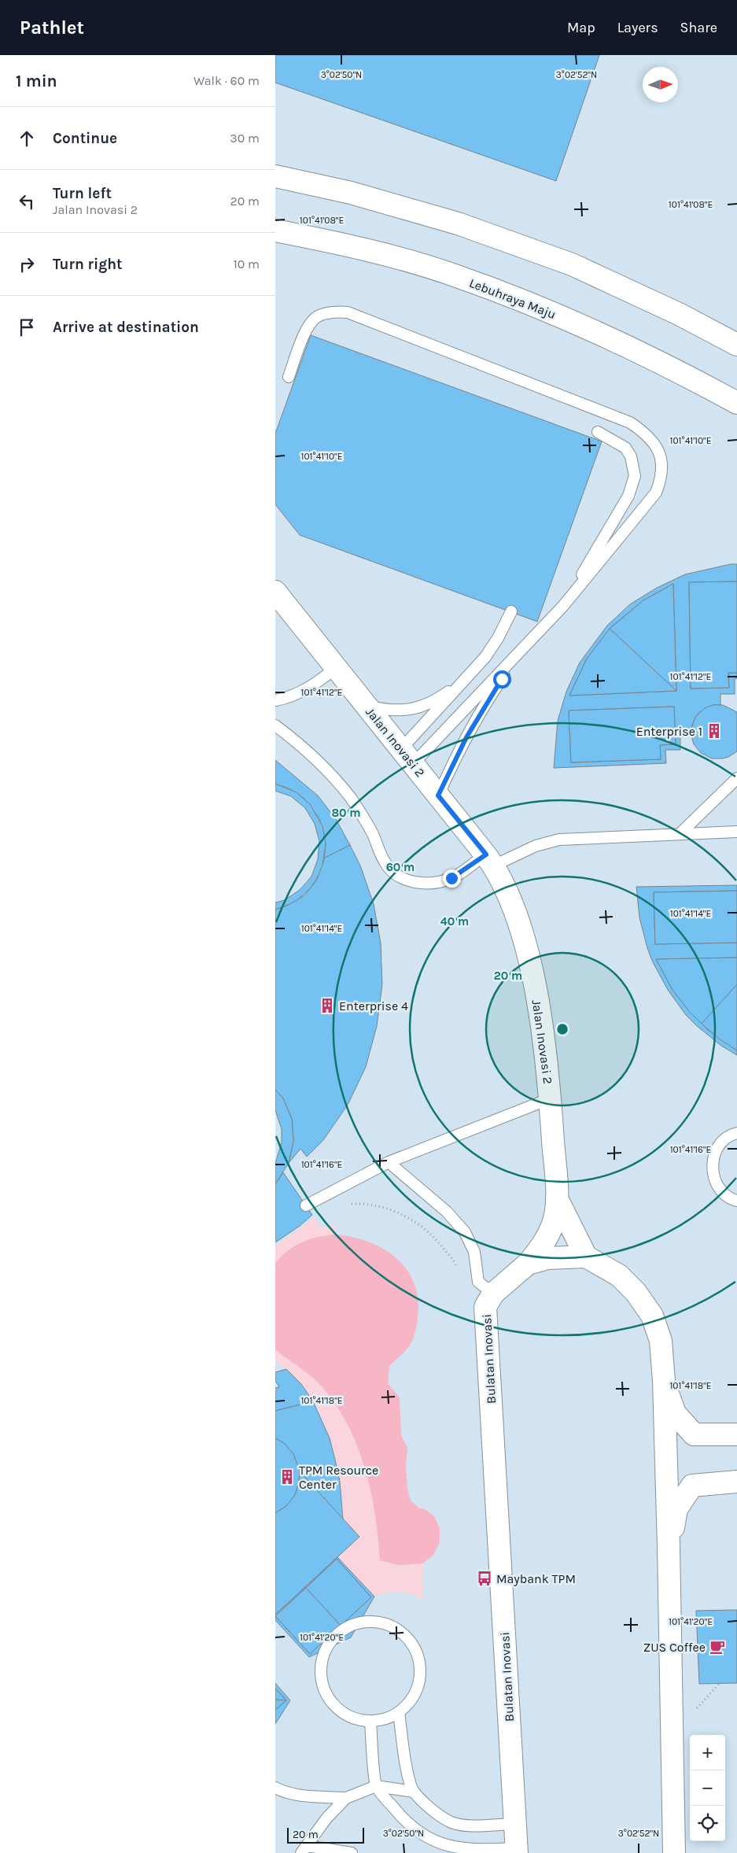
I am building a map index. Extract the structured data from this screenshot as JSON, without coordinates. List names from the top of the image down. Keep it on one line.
{"streets":{"main road":["Lebuhraya Maju","Jalan Inovasi 2","Bulatan Inovasi"]},"places":{"building":["Enterprise 1","Enterprise 4","TPM Resource Center"],"bus stop":["Maybank TPM"],"cafe":["ZUS Coffee"]},"scale_bar":"20 m","north":"right","page":{"header":"Pathlet","nav":["Map","Layers","Share"],"heading":["1 min","Walk · 60 m"],"list":[["Continue","30 m"],["Turn left","Jalan Inovasi 2","20 m"],["Turn right","10 m"],"Arrive at destination"],"map_buttons":["+","−"],"scale":"20 m"},"coordinates":["3°02'50\"N","3°02'52\"N","101°41'08\"E","101°41'10\"E","101°41'12\"E","101°41'14\"E","101°41'16\"E","101°41'18\"E","101°41'20\"E"],"rings":["80 m","60 m","40 m","20 m"]}
